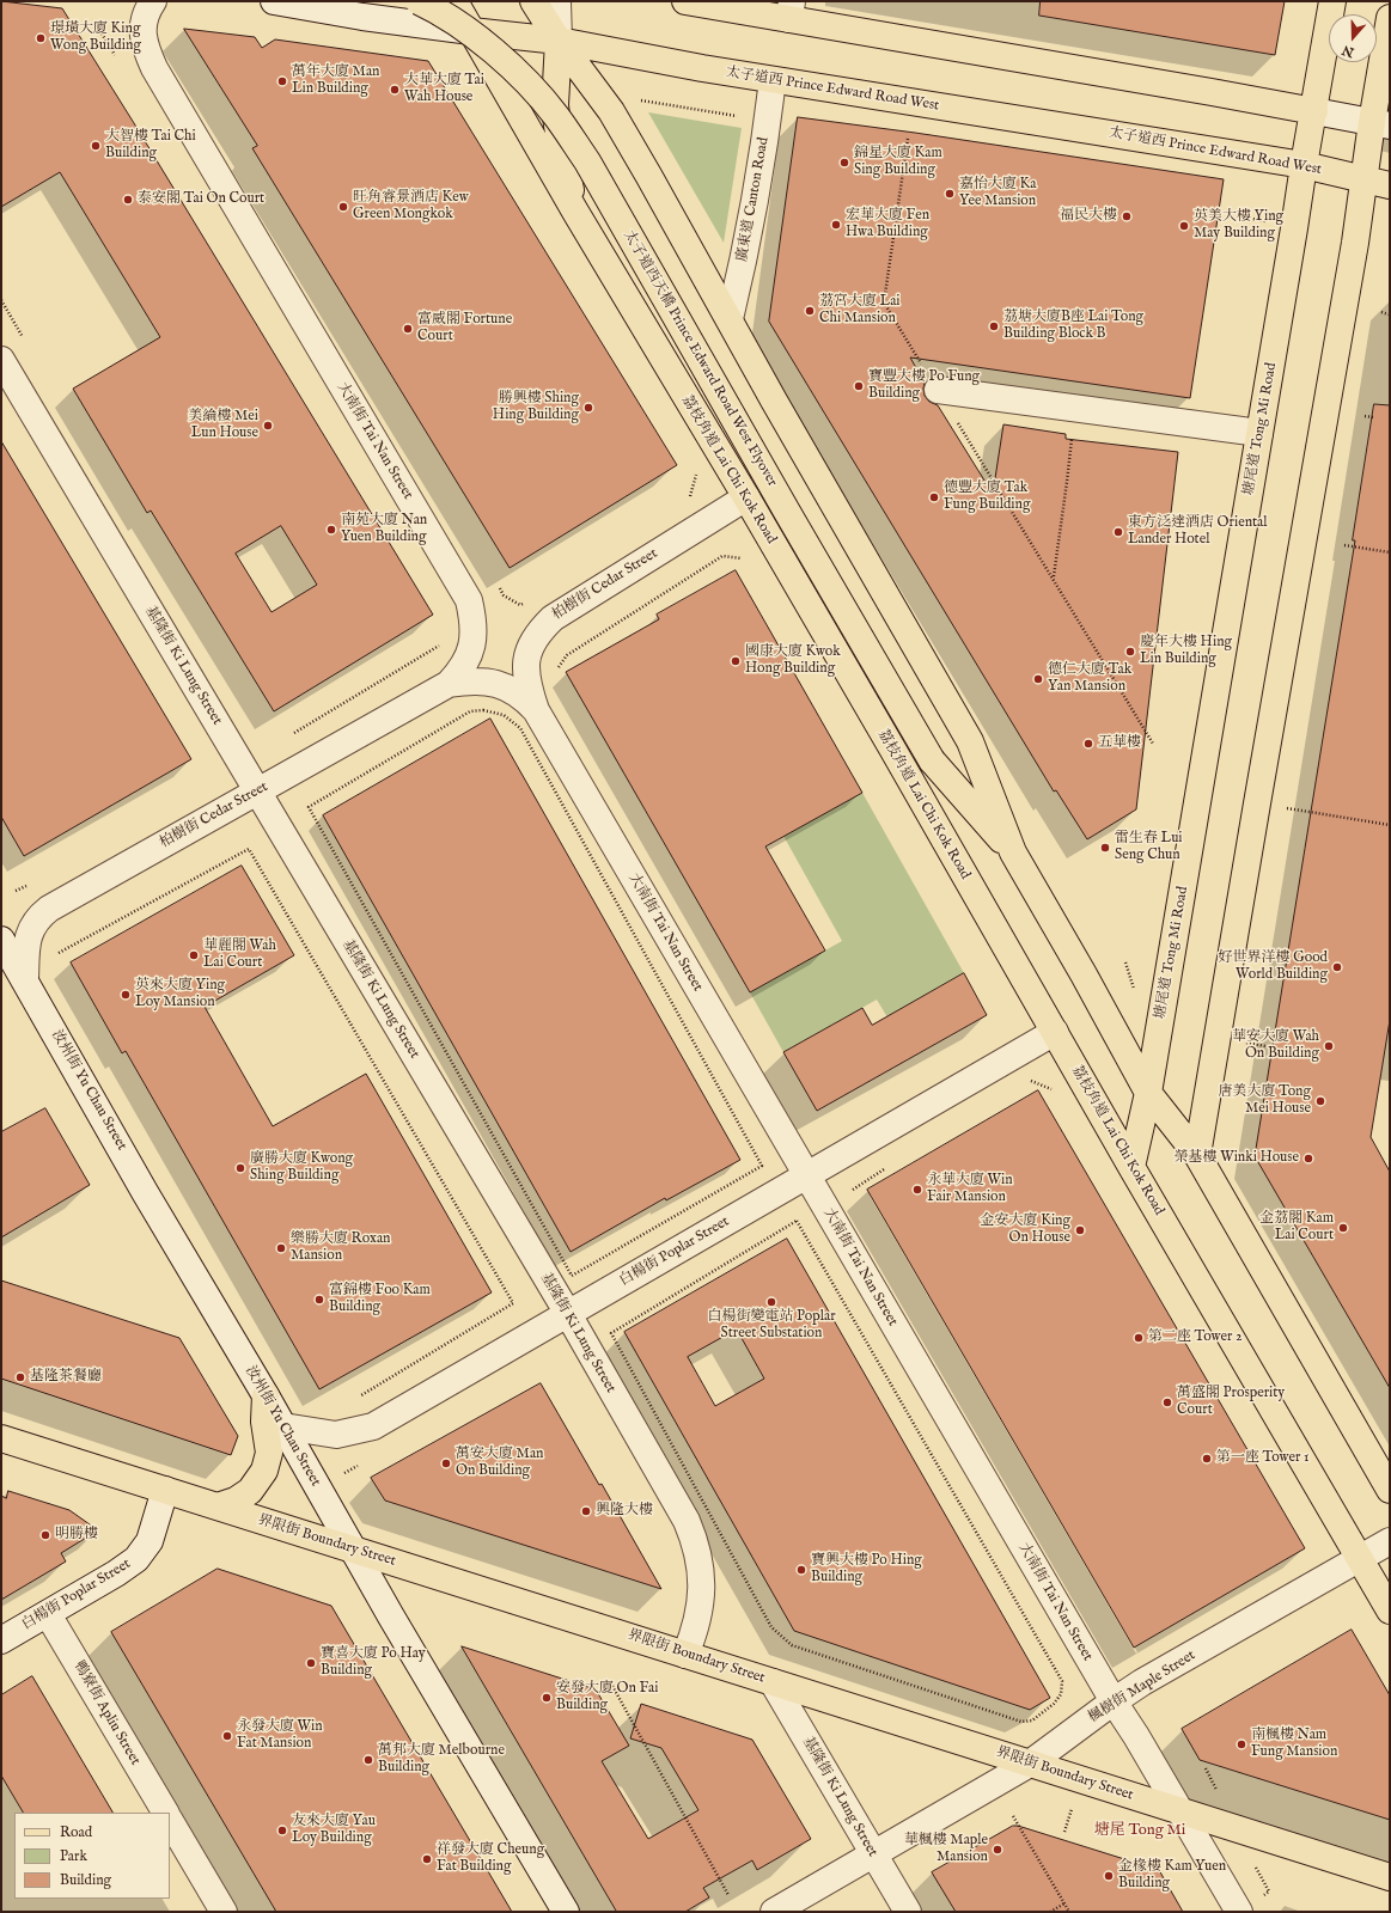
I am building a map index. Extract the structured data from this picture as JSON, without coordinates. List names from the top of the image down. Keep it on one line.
{"streets":{"main road":["太子道西 Prince Edward Road West","太子道西天橋 Prince Edward Road West Flyover","塘尾道 Tong Mi Road","荔枝角道 Lai Chi Kok Road","界限街 Boundary Street"],"street":["廣東道 Canton Road","大南街 Tai Nan Street","柏樹街 Cedar Street","基隆街 Ki Lung Street","汝州街 Yu Chau Street","白楊街 Poplar Street","楓樹街 Maple Street","鴨寮街 Apliu Street"]},"crossings":[["太子道西 Prince Edward Road West","廣東道 Canton Road"],["太子道西 Prince Edward Road West","塘尾道 Tong Mi Road"],["太子道西 Prince Edward Road West","荔枝角道 Lai Chi Kok Road"],["廣東道 Canton Road","荔枝角道 Lai Chi Kok Road"],["太子道西天橋 Prince Edward Road West Flyover","荔枝角道 Lai Chi Kok Road"],["塘尾道 Tong Mi Road","荔枝角道 Lai Chi Kok Road"],["大南街 Tai Nan Street","柏樹街 Cedar Street"],["大南街 Tai Nan Street","白楊街 Poplar Street"],["大南街 Tai Nan Street","界限街 Boundary Street"],["大南街 Tai Nan Street","楓樹街 Maple Street"],["荔枝角道 Lai Chi Kok Road","柏樹街 Cedar Street"],["荔枝角道 Lai Chi Kok Road","白楊街 Poplar Street"],["荔枝角道 Lai Chi Kok Road","楓樹街 Maple Street"],["柏樹街 Cedar Street","基隆街 Ki Lung Street"],["柏樹街 Cedar Street","汝州街 Yu Chau Street"],["基隆街 Ki Lung Street","白楊街 Poplar Street"],["基隆街 Ki Lung Street","界限街 Boundary Street"],["基隆街 Ki Lung Street","楓樹街 Maple Street"],["汝州街 Yu Chau Street","白楊街 Poplar Street"],["汝州街 Yu Chau Street","界限街 Boundary Street"],["白楊街 Poplar Street","界限街 Boundary Street"],["白楊街 Poplar Street","鴨寮街 Apliu Street"],["界限街 Boundary Street","楓樹街 Maple Street"]],"districts":["塘尾 Tong Mi"],"places":["璟璜大廈 King Wong Building","萬年大廈 Man Lin Building","大華大廈 Tai Wah House","大智樓 Tai Chi Building","錦星大廈 Kam Sing Building","嘉怡大廈 Ka Yee Mansion","泰安閣 Tai On Court","旺角睿景酒店 Kew Green Mongkok","福民大樓","宏華大廈 Fen Hwa Building","英美大樓 Ying May Building","荔宮大廈 Lai Chi Mansion","荔塘大廈B座 Lai Tong Building Block B","富威閣 Fortune Court","寶豐大樓 Po Fung Building","勝興樓 Shing Hing Building","美綸樓 Mei Lun House","德豐大廈 Tak Fung Building","南苑大廈 Nan Yuen Building","東方泛達酒店 Oriental Lander Hotel","慶年大樓 Hing Lin Building","國康大廈 Kwok Hong Building","德仁大廈 Tak Yan Mansion","五華樓","雷生春 Lui Seng Chun","華麗閣 Wah Lai Court","好世界洋樓 Good World Building","英來大廈 Ying Loy Mansion","華安大廈 Wah On Building","唐美大廈 Tong Mei House","榮基樓 Winki House","廣勝大廈 Kwong Shing Building","永華大廈 Win Fair Mansion","金荔閣 Kam Lai Court","金安大廈 King On House","樂勝大廈 Roxan Mansion","富錦樓 Foo Kam Building","白楊街變電站 Poplar Street Substation","第二座 Tower 2","基隆茶餐廳","萬盛閣 Prosperity Court","第一座 Tower 1","萬安大廈 Man On Building","興隆大樓","明勝樓","寶興大樓 Po Hing Building","寶喜大廈 Po Hay Building","安發大廈 On Fai Building","永發大廈 Win Fat Mansion","南楓樓 Nam Fung Mansion","萬邦大廈 Melbourne Building","友來大廈 Yau Loy Building","華楓樓 Maple Mansion","祥發大廈 Cheung Fat Building","金椽樓 Kam Yuen Building"],"legend":["Road","Park","Building"],"north":"bottom"}
